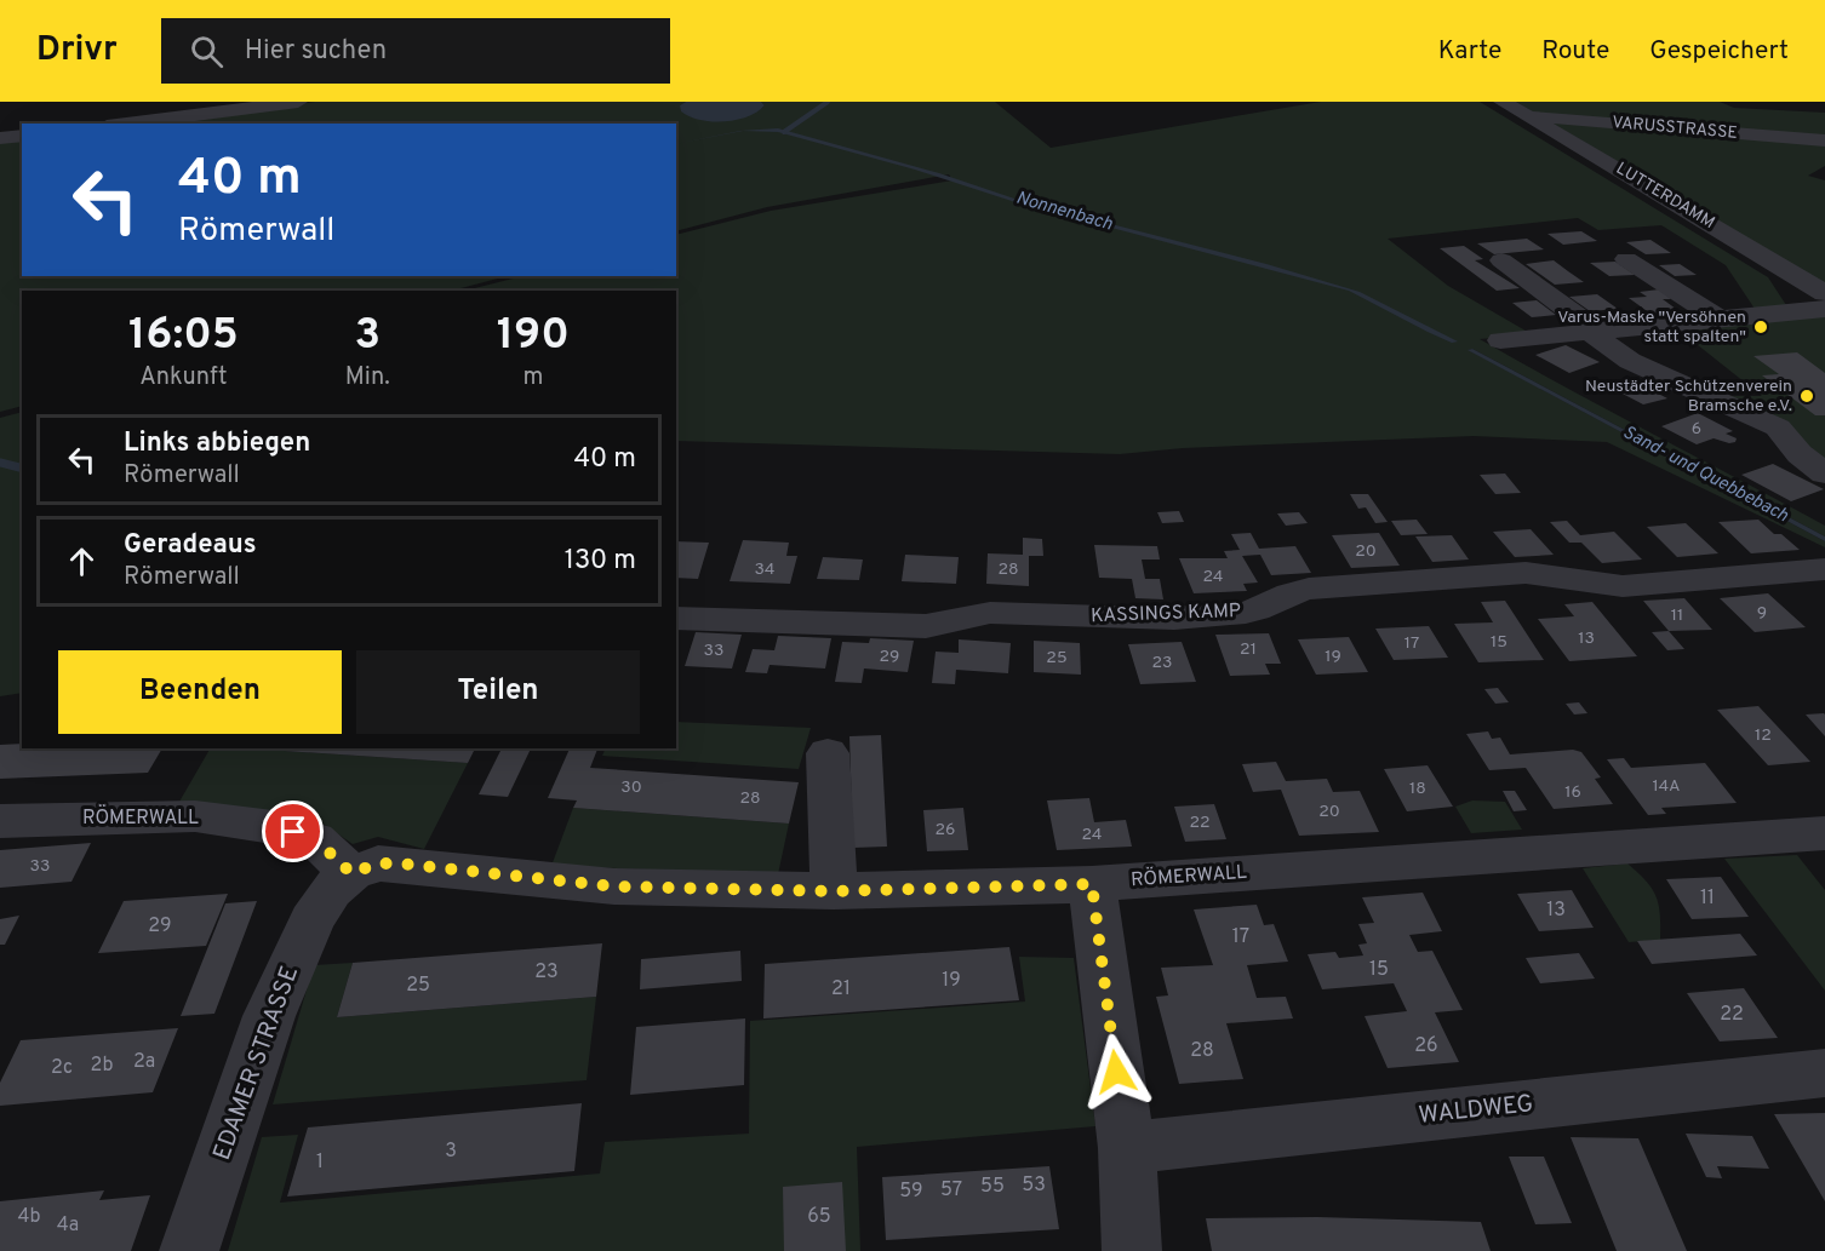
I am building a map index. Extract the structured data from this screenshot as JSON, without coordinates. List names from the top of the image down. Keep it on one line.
{"streets":{"street":["VARUSSTRASSE","LUTTERDAMM","KASSINGS KAMP","RÖMERWALL","EDAMER STRASSE","WALDWEG"]},"crossings":[["VARUSSTRASSE","LUTTERDAMM"],["RÖMERWALL","EDAMER STRASSE"]],"water":["Nonnenbach","Sand- und Quebbebach"],"places":["Varus-Maske \"Versöhnen statt spalten\"","Neustädter Schützenverein Bramsche e.V."],"house_numbers":["6","20","34","28","24","9","11","13","15","17","21","33","29","19","25","23","12","14A","30","18","16","28","20","22","26","24","33","11","13","29","17","15","23","19","25","21","22","26","28","2a","2b","2c","3","1","53","55","57","59","4b","65","4a"],"page":{"header":"Drivr","search":"Hier suchen","nav":["Karte","Route","Gespeichert"],"turn":["40 m","Römerwall"],"eta":["16:05","Ankunft","3","Min.","190","m"],"list":[{"name":"Links abbiegen","note":"Römerwall","value":"40 m"},{"name":"Geradeaus","note":"Römerwall","value":"130 m"}],"buttons":["Beenden","Teilen"]}}
